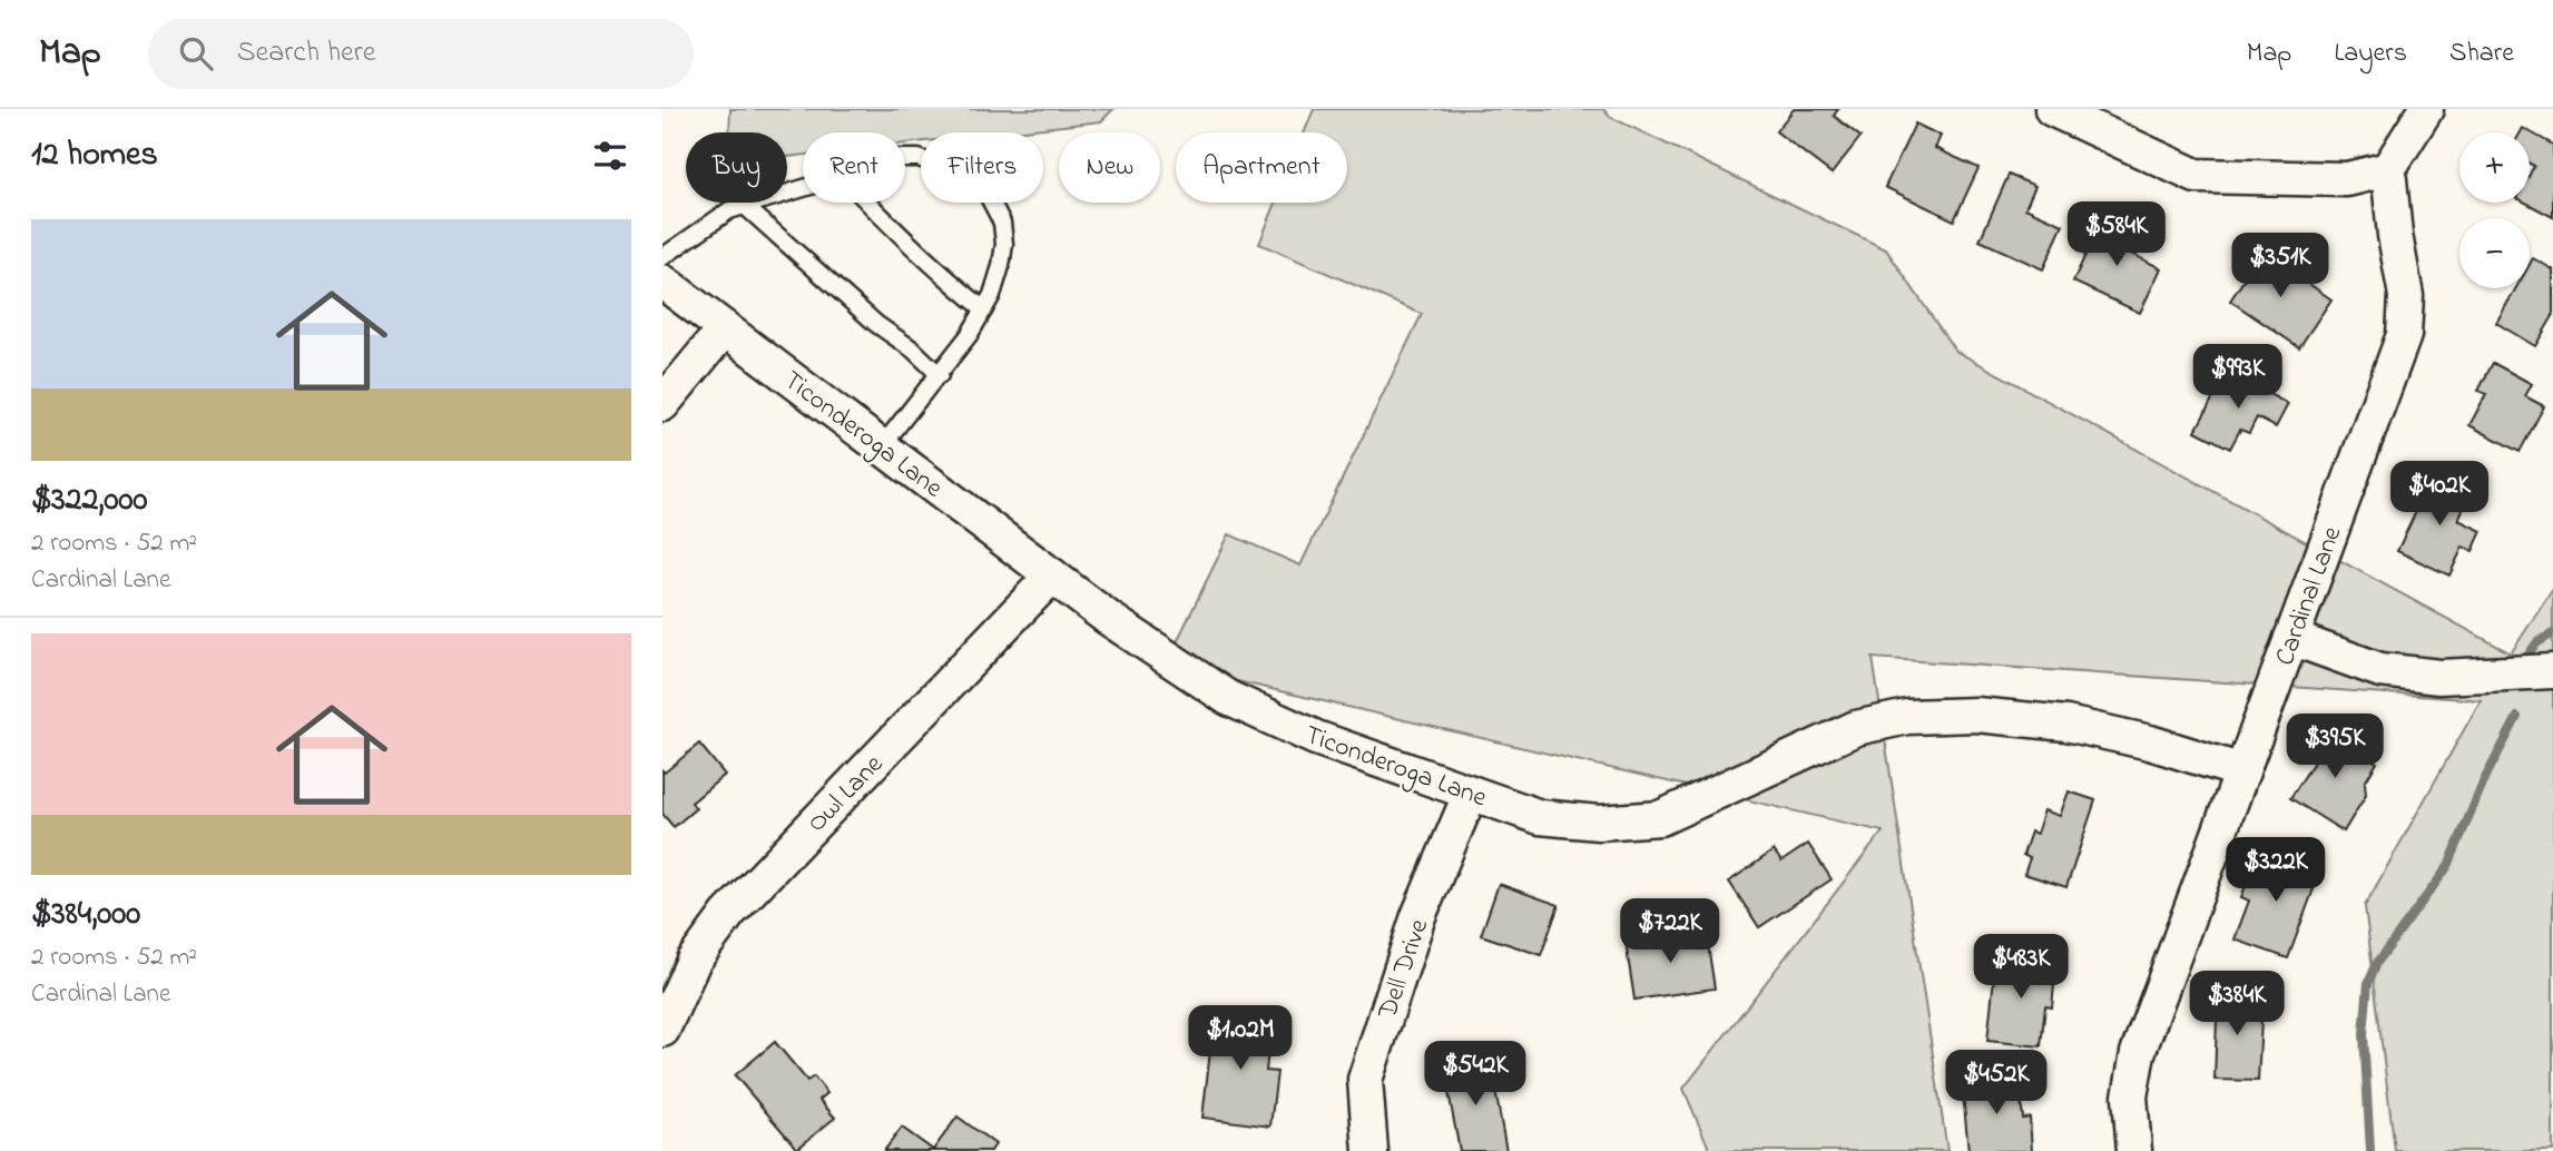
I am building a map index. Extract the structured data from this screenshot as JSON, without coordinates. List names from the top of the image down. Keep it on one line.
{"streets":{"street":["Ticonderoga Lane","Cardinal Lane","Owl Lane","Dell Drive"]},"crossings":[["Ticonderoga Lane","Cardinal Lane"],["Ticonderoga Lane","Owl Lane"],["Ticonderoga Lane","Dell Drive"]],"page":{"header":"Map","search":"Search here","nav":["Map","Layers","Share"],"heading":"12 homes","map_buttons":["+","−"],"chip":["Buy","Rent","Filters","New","Apartment"],"price":["$584K","$351K","$993K","$402K","$395K","$322K","$722K","$483K","$384K","$1.02M","$542K","$452K"],"list":[{"name":"$322,000","note":"2 rooms · 52 m² · Cardinal Lane"},{"name":"$384,000","note":"2 rooms · 52 m² · Cardinal Lane"}]}}
